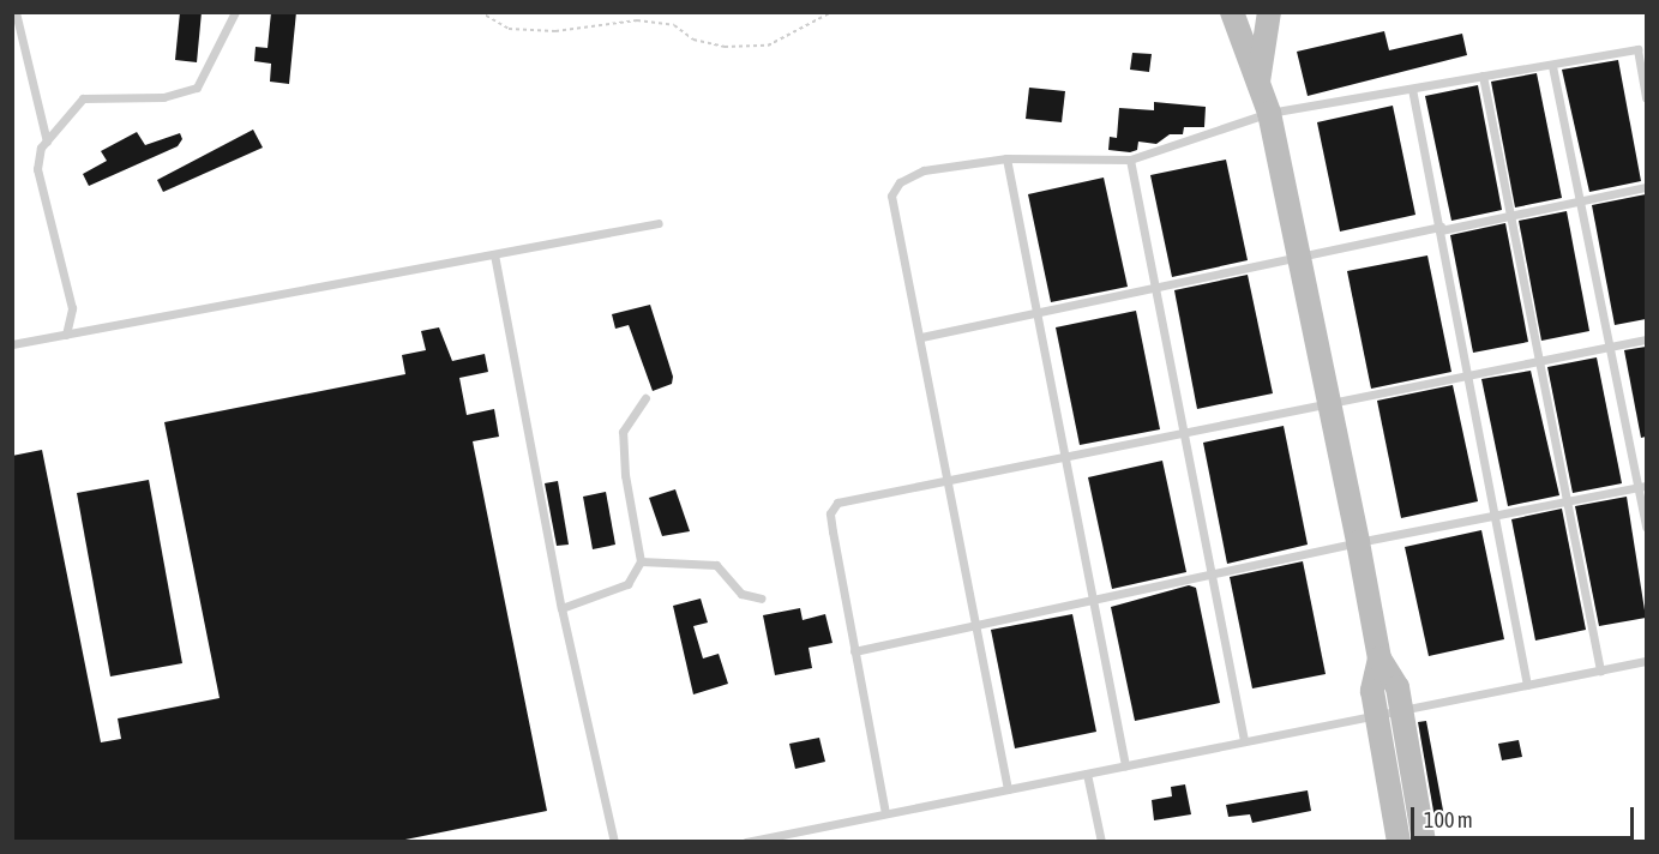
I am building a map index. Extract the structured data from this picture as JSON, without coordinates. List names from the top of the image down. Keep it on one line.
{"scale_bar":"100 m"}
